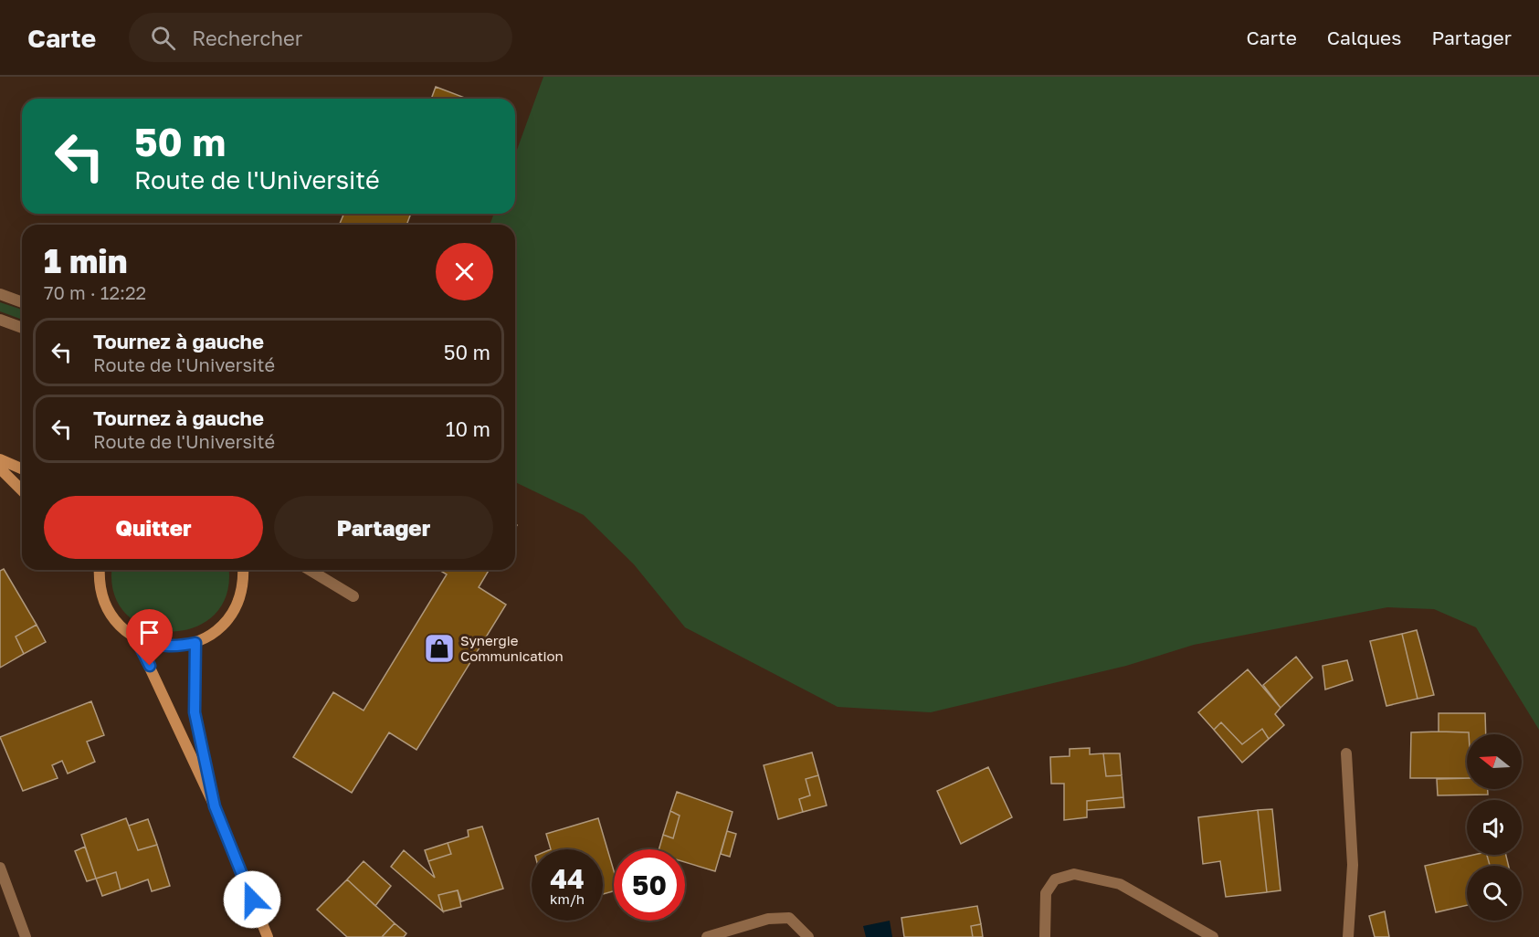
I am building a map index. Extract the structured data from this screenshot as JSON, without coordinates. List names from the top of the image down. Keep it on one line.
{"places":{"shop":["Synergie Communication"]},"north":"left","page":{"header":"Carte","search":"Rechercher","nav":["Carte","Calques","Partager"],"turn":["50 m","Route de l'Université"],"heading":["1 min","70 m · 12:22"],"list":[{"name":"Tournez à gauche","note":"Route de l'Université","value":"50 m"},{"name":"Tournez à gauche","note":"Route de l'Université","value":"10 m"}],"buttons":["Quitter","Partager"],"speed":"44 km/h","limit":"50"}}
